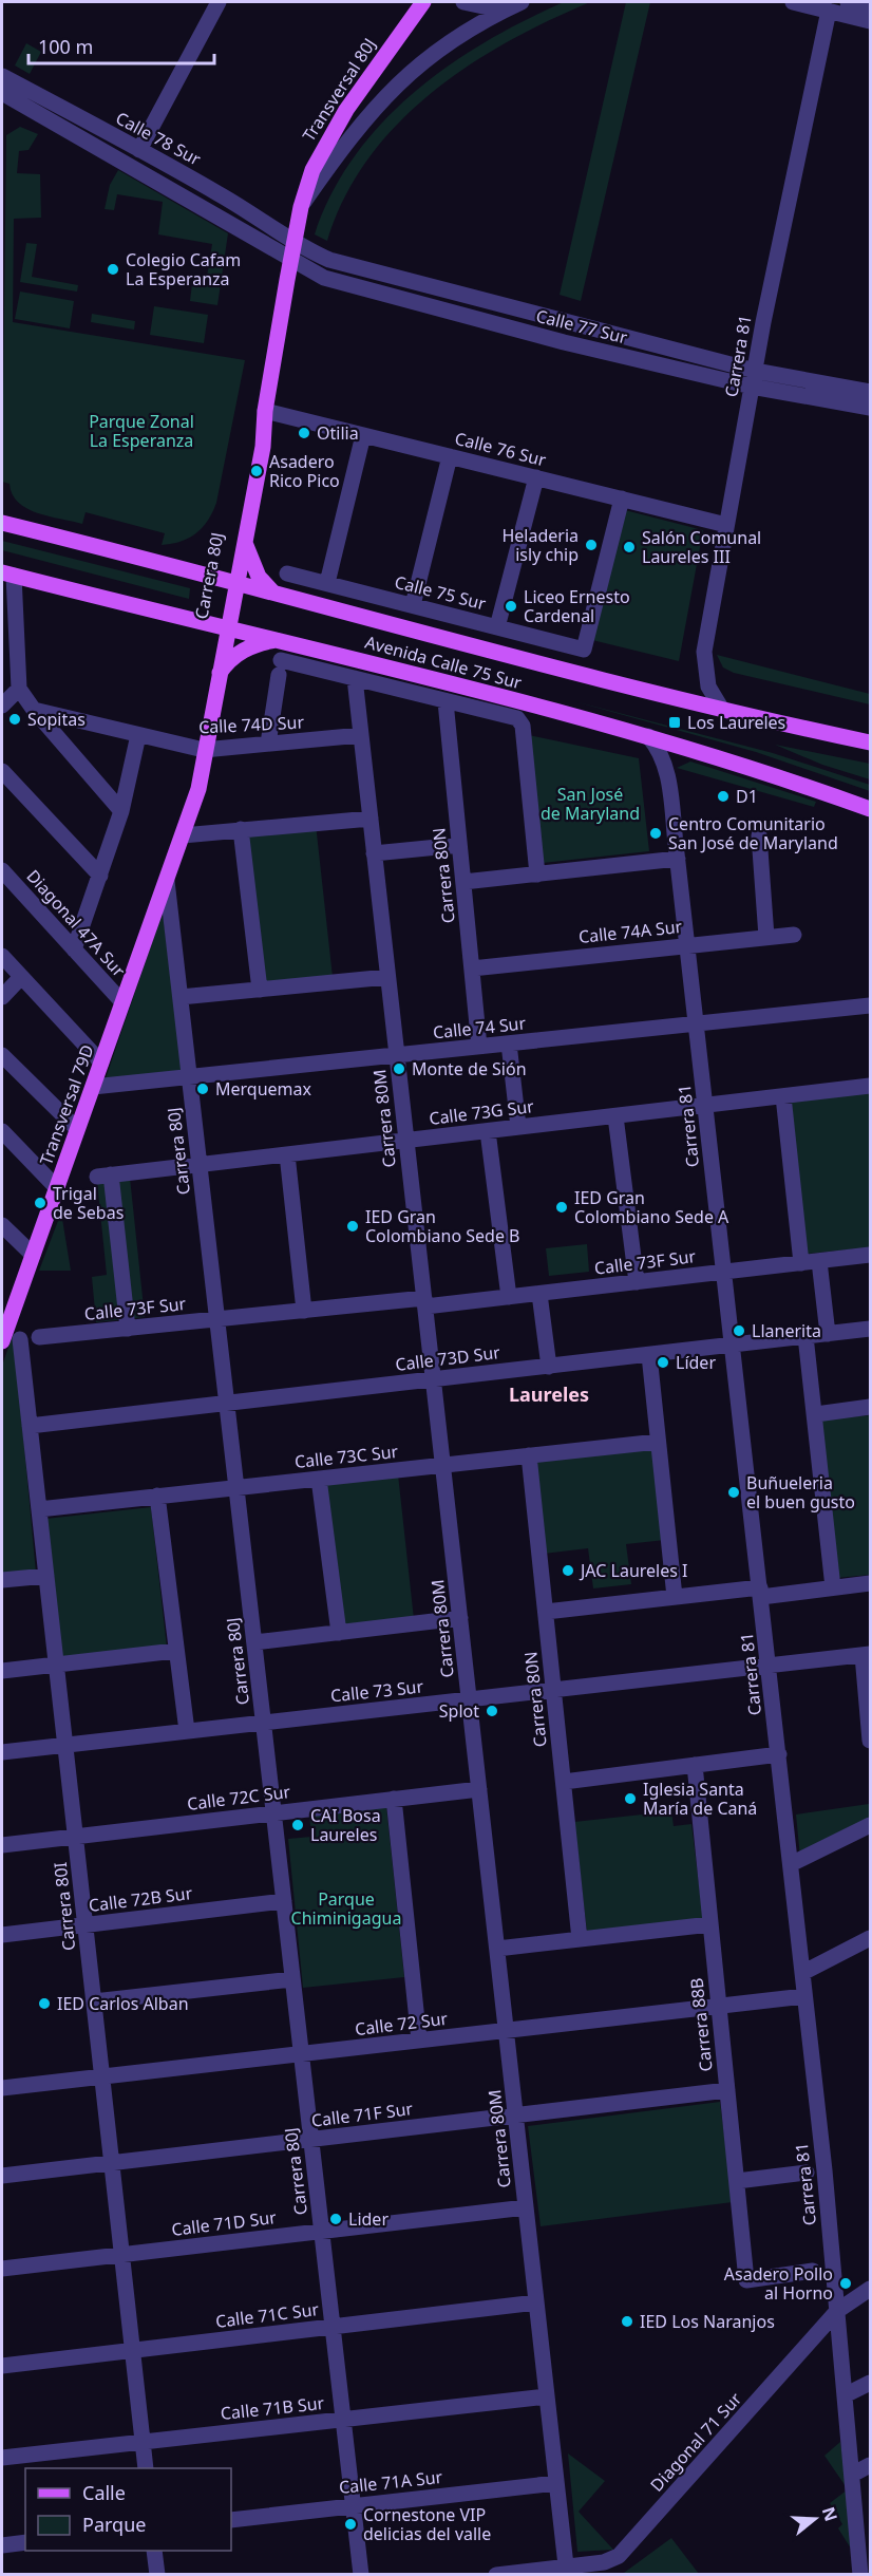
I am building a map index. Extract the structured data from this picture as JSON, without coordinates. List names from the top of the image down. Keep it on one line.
{"streets":{"main road":["Transversal 80J","Carrera 80J","Avenida Calle 75 Sur","Transversal 79D"],"street":["Calle 78 Sur","Calle 77 Sur","Carrera 81","Calle 76 Sur","Calle 75 Sur","Calle 74D Sur","Carrera 80N","Diagonal 47A Sur","Calle 74A Sur","Calle 74 Sur","Calle 73G Sur","Carrera 80M","Calle 73F Sur","Calle 73D Sur","Calle 73C Sur","Calle 73 Sur","Calle 72C Sur","Calle 72B Sur","Carrera 80I","Calle 72 Sur","Carrera 88B","Calle 71F Sur","Calle 71D Sur","Calle 71C Sur","Calle 71B Sur","Diagonal 71 Sur","Calle 71A Sur"]},"crossings":[["Transversal 80J","Carrera 80J"],["Calle 78 Sur","Calle 77 Sur"],["Calle 78 Sur","Carrera 80J"],["Calle 77 Sur","Carrera 81"],["Calle 77 Sur","Carrera 80J"],["Carrera 81","Calle 76 Sur"],["Carrera 81","Avenida Calle 75 Sur"],["Carrera 81","Calle 74A Sur"],["Carrera 81","Calle 74 Sur"],["Carrera 81","Calle 73G Sur"],["Carrera 81","Calle 73F Sur"],["Carrera 81","Calle 73D Sur"],["Carrera 81","Calle 73 Sur"],["Carrera 81","Calle 72 Sur"],["Carrera 81","Diagonal 71 Sur"],["Calle 76 Sur","Carrera 80J"],["Calle 76 Sur","Calle 75 Sur"],["Carrera 80J","Avenida Calle 75 Sur"],["Carrera 80J","Calle 74D Sur"],["Carrera 80J","Calle 74 Sur"],["Carrera 80J","Transversal 79D"],["Carrera 80J","Calle 73G Sur"],["Carrera 80J","Calle 73F Sur"],["Carrera 80J","Calle 73D Sur"],["Carrera 80J","Calle 73C Sur"],["Carrera 80J","Calle 73 Sur"],["Carrera 80J","Calle 72C Sur"],["Carrera 80J","Calle 72B Sur"],["Carrera 80J","Calle 72 Sur"],["Carrera 80J","Calle 71F Sur"],["Carrera 80J","Calle 71D Sur"],["Carrera 80J","Calle 71C Sur"],["Carrera 80J","Calle 71B Sur"],["Carrera 80J","Calle 71A Sur"],["Calle 74D Sur","Carrera 80M"],["Carrera 80N","Calle 74A Sur"],["Carrera 80N","Calle 74 Sur"],["Carrera 80N","Calle 73C Sur"],["Carrera 80N","Calle 73 Sur"],["Diagonal 47A Sur","Transversal 79D"],["Calle 74 Sur","Transversal 79D"],["Calle 74 Sur","Carrera 80M"],["Calle 73G Sur","Carrera 80M"],["Calle 73G Sur","Calle 73F Sur"],["Carrera 80M","Calle 73F Sur"],["Carrera 80M","Calle 73D Sur"],["Carrera 80M","Calle 73C Sur"],["Carrera 80M","Calle 73 Sur"],["Carrera 80M","Calle 72C Sur"],["Carrera 80M","Calle 72 Sur"],["Carrera 80M","Calle 71F Sur"],["Carrera 80M","Calle 71D Sur"],["Carrera 80M","Calle 71C Sur"],["Carrera 80M","Calle 71B Sur"],["Carrera 80M","Diagonal 71 Sur"],["Carrera 80M","Calle 71A Sur"],["Calle 73D Sur","Carrera 80I"],["Calle 73C Sur","Carrera 80I"],["Calle 73 Sur","Carrera 80I"],["Calle 72C Sur","Carrera 80I"],["Calle 72B Sur","Carrera 80I"],["Carrera 80I","Calle 72 Sur"],["Carrera 80I","Calle 71F Sur"],["Carrera 80I","Calle 71D Sur"],["Carrera 80I","Calle 71C Sur"],["Carrera 80I","Calle 71B Sur"],["Calle 72 Sur","Carrera 88B"],["Carrera 88B","Calle 71F Sur"]],"districts":["Laureles"],"parks":["Parque Zonal La Esperanza","San José de Maryland","Parque Chiminigagua"],"places":{"other":["Colegio Cafam La Esperanza","Otilia","Asadero Rico Pico","Heladeria isly chip","Salón Comunal Laureles III","Liceo Ernesto Cardenal","Sopitas","D1","Centro Comunitario San José de Maryland","Monte de Sión","Merquemax","Trigal de Sebas","IED Gran Colombiano Sede A","IED Gran Colombiano Sede B","Llanerita","Líder","Buñueleria el buen gusto","JAC Laureles I","Splot","Iglesia Santa María de Caná","CAI Bosa Laureles","IED Carlos Alban","Lider","Asadero Pollo al Horno","IED Los Naranjos","Cornestone VIP delicias del valle"],"transit":["Los Laureles"]},"legend":["Calle","Parque"],"scale_bar":"100 m","north":"right"}
